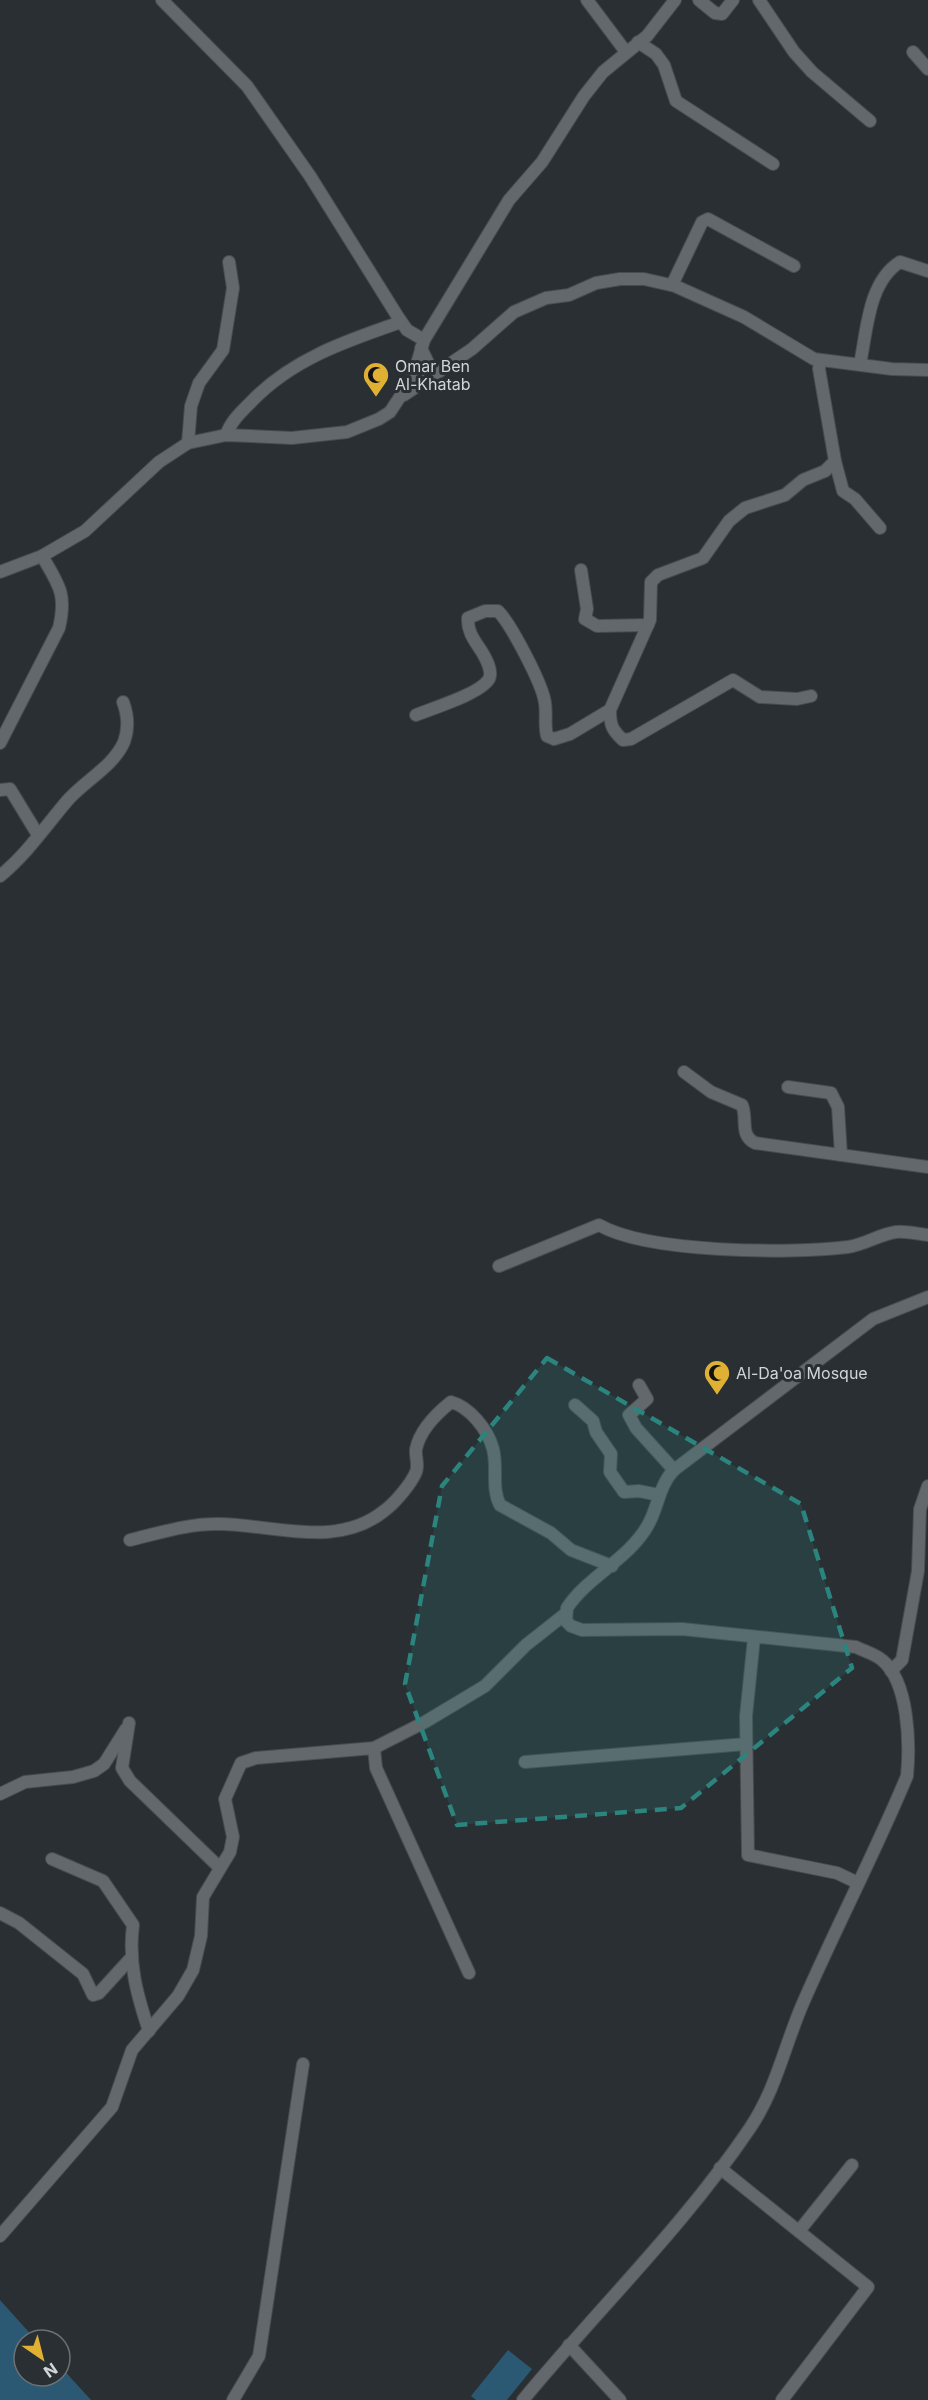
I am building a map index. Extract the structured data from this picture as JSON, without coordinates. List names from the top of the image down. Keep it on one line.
{"places":{"mosque":["Omar Ben Al-Khatab","Al-Da'oa Mosque"]},"north":"bottom right"}
